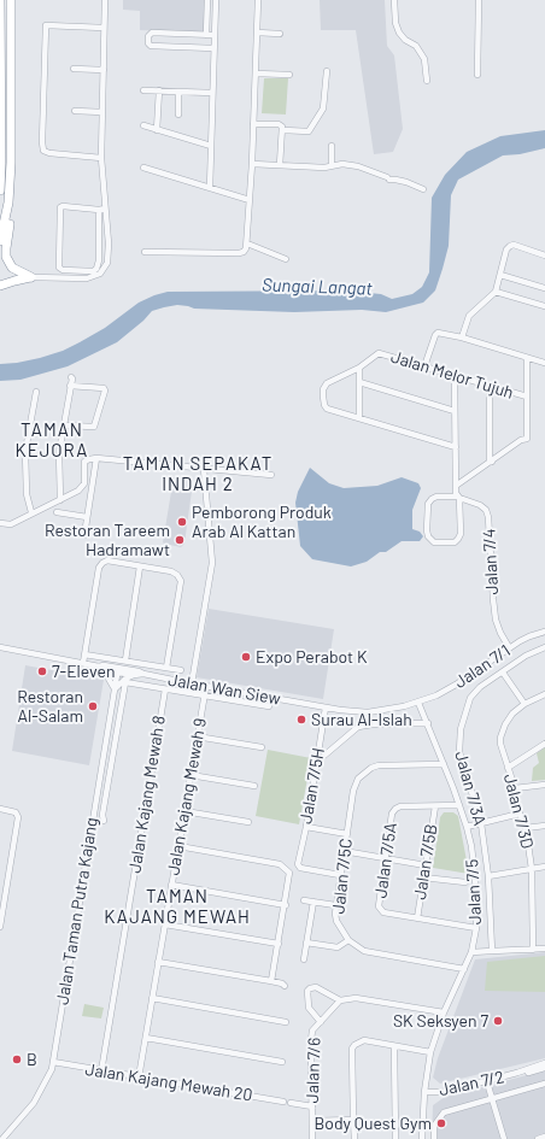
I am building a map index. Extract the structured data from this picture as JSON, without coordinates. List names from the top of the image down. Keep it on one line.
{"streets":{"street":["Jalan Melor Tujuh","Jalan 7/4","Jalan 7/1","Jalan Wan Siew","Jalan 7/5H","Jalan 7/3A","Jalan Kajang Mewah 8","Jalan Kajang Mewah 9","Jalan 7/3D","Jalan 7/5A","Jalan 7/5B","Jalan 7/5C","Jalan 7/5","Jalan Taman Putra Kajang","Jalan 7/6","Jalan Kajang Mewah 20","Jalan 7/2"]},"crossings":[["Jalan 7/4","Jalan 7/1"],["Jalan 7/1","Jalan Wan Siew"],["Jalan 7/1","Jalan 7/5"],["Jalan Wan Siew","Jalan 7/5H"],["Jalan Wan Siew","Jalan Kajang Mewah 9"],["Jalan Wan Siew","Jalan 7/5"],["Jalan Wan Siew","Jalan Taman Putra Kajang"],["Jalan 7/5H","Jalan 7/5C"],["Jalan Kajang Mewah 8","Jalan Kajang Mewah 20"],["Jalan Kajang Mewah 9","Jalan Kajang Mewah 20"],["Jalan 7/5A","Jalan 7/5B"],["Jalan 7/5A","Jalan 7/5"],["Jalan 7/5C","Jalan 7/5"],["Jalan 7/5","Jalan 7/2"],["Jalan Taman Putra Kajang","Jalan Kajang Mewah 20"]],"districts":["TAMAN KEJORA","TAMAN SEPAKAT INDAH 2","TAMAN KAJANG MEWAH"],"water":["Sungai Langat"],"places":["Pemborong Produk Arab Al Kattan","Restoran Tareem Hadramawt","Expo Perabot K","7-Eleven","Restoran Al-Salam","Surau Al-Islah","SK Seksyen 7","B","Body Quest Gym"]}
